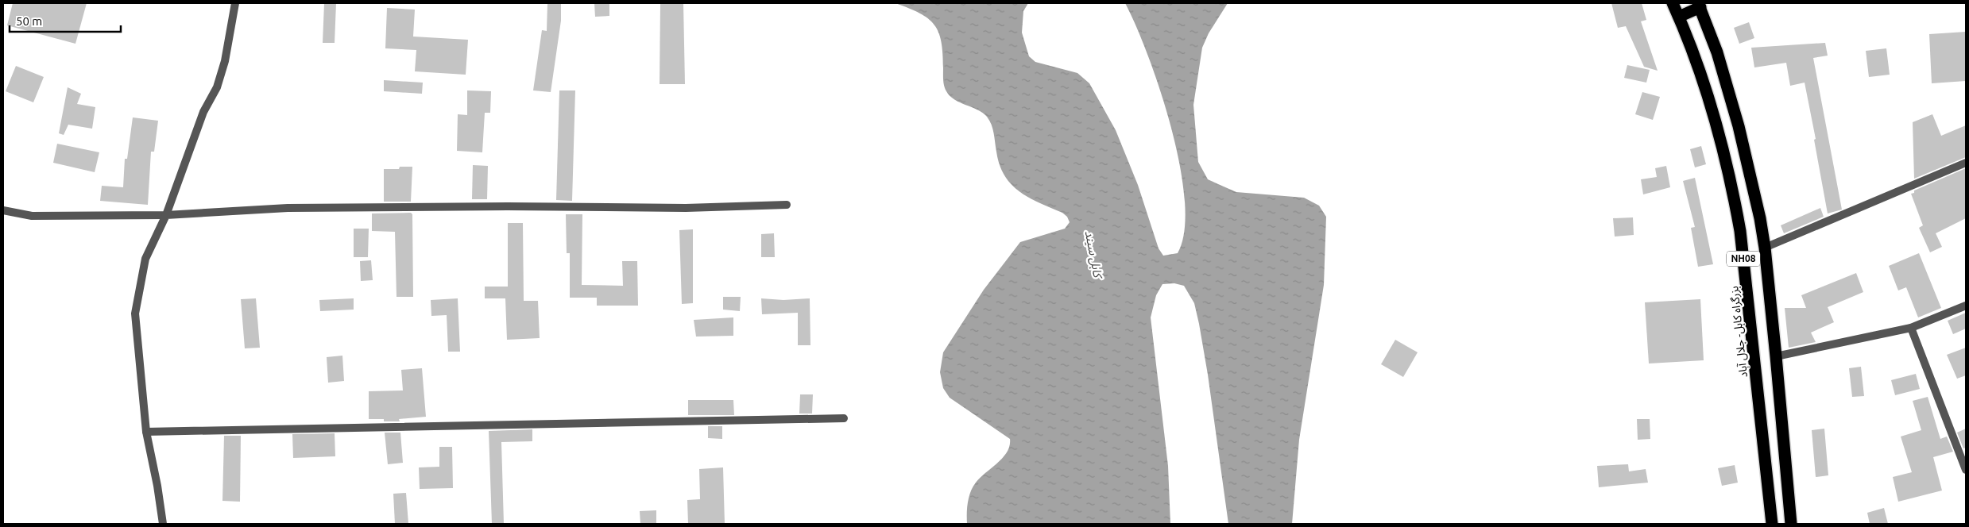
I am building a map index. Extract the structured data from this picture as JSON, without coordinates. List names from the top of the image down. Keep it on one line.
{"streets":{"highway":["NH08","بزرگراه کابل- جلال آباد"]},"water":["کابل سيند"],"scale_bar":"50 m"}
